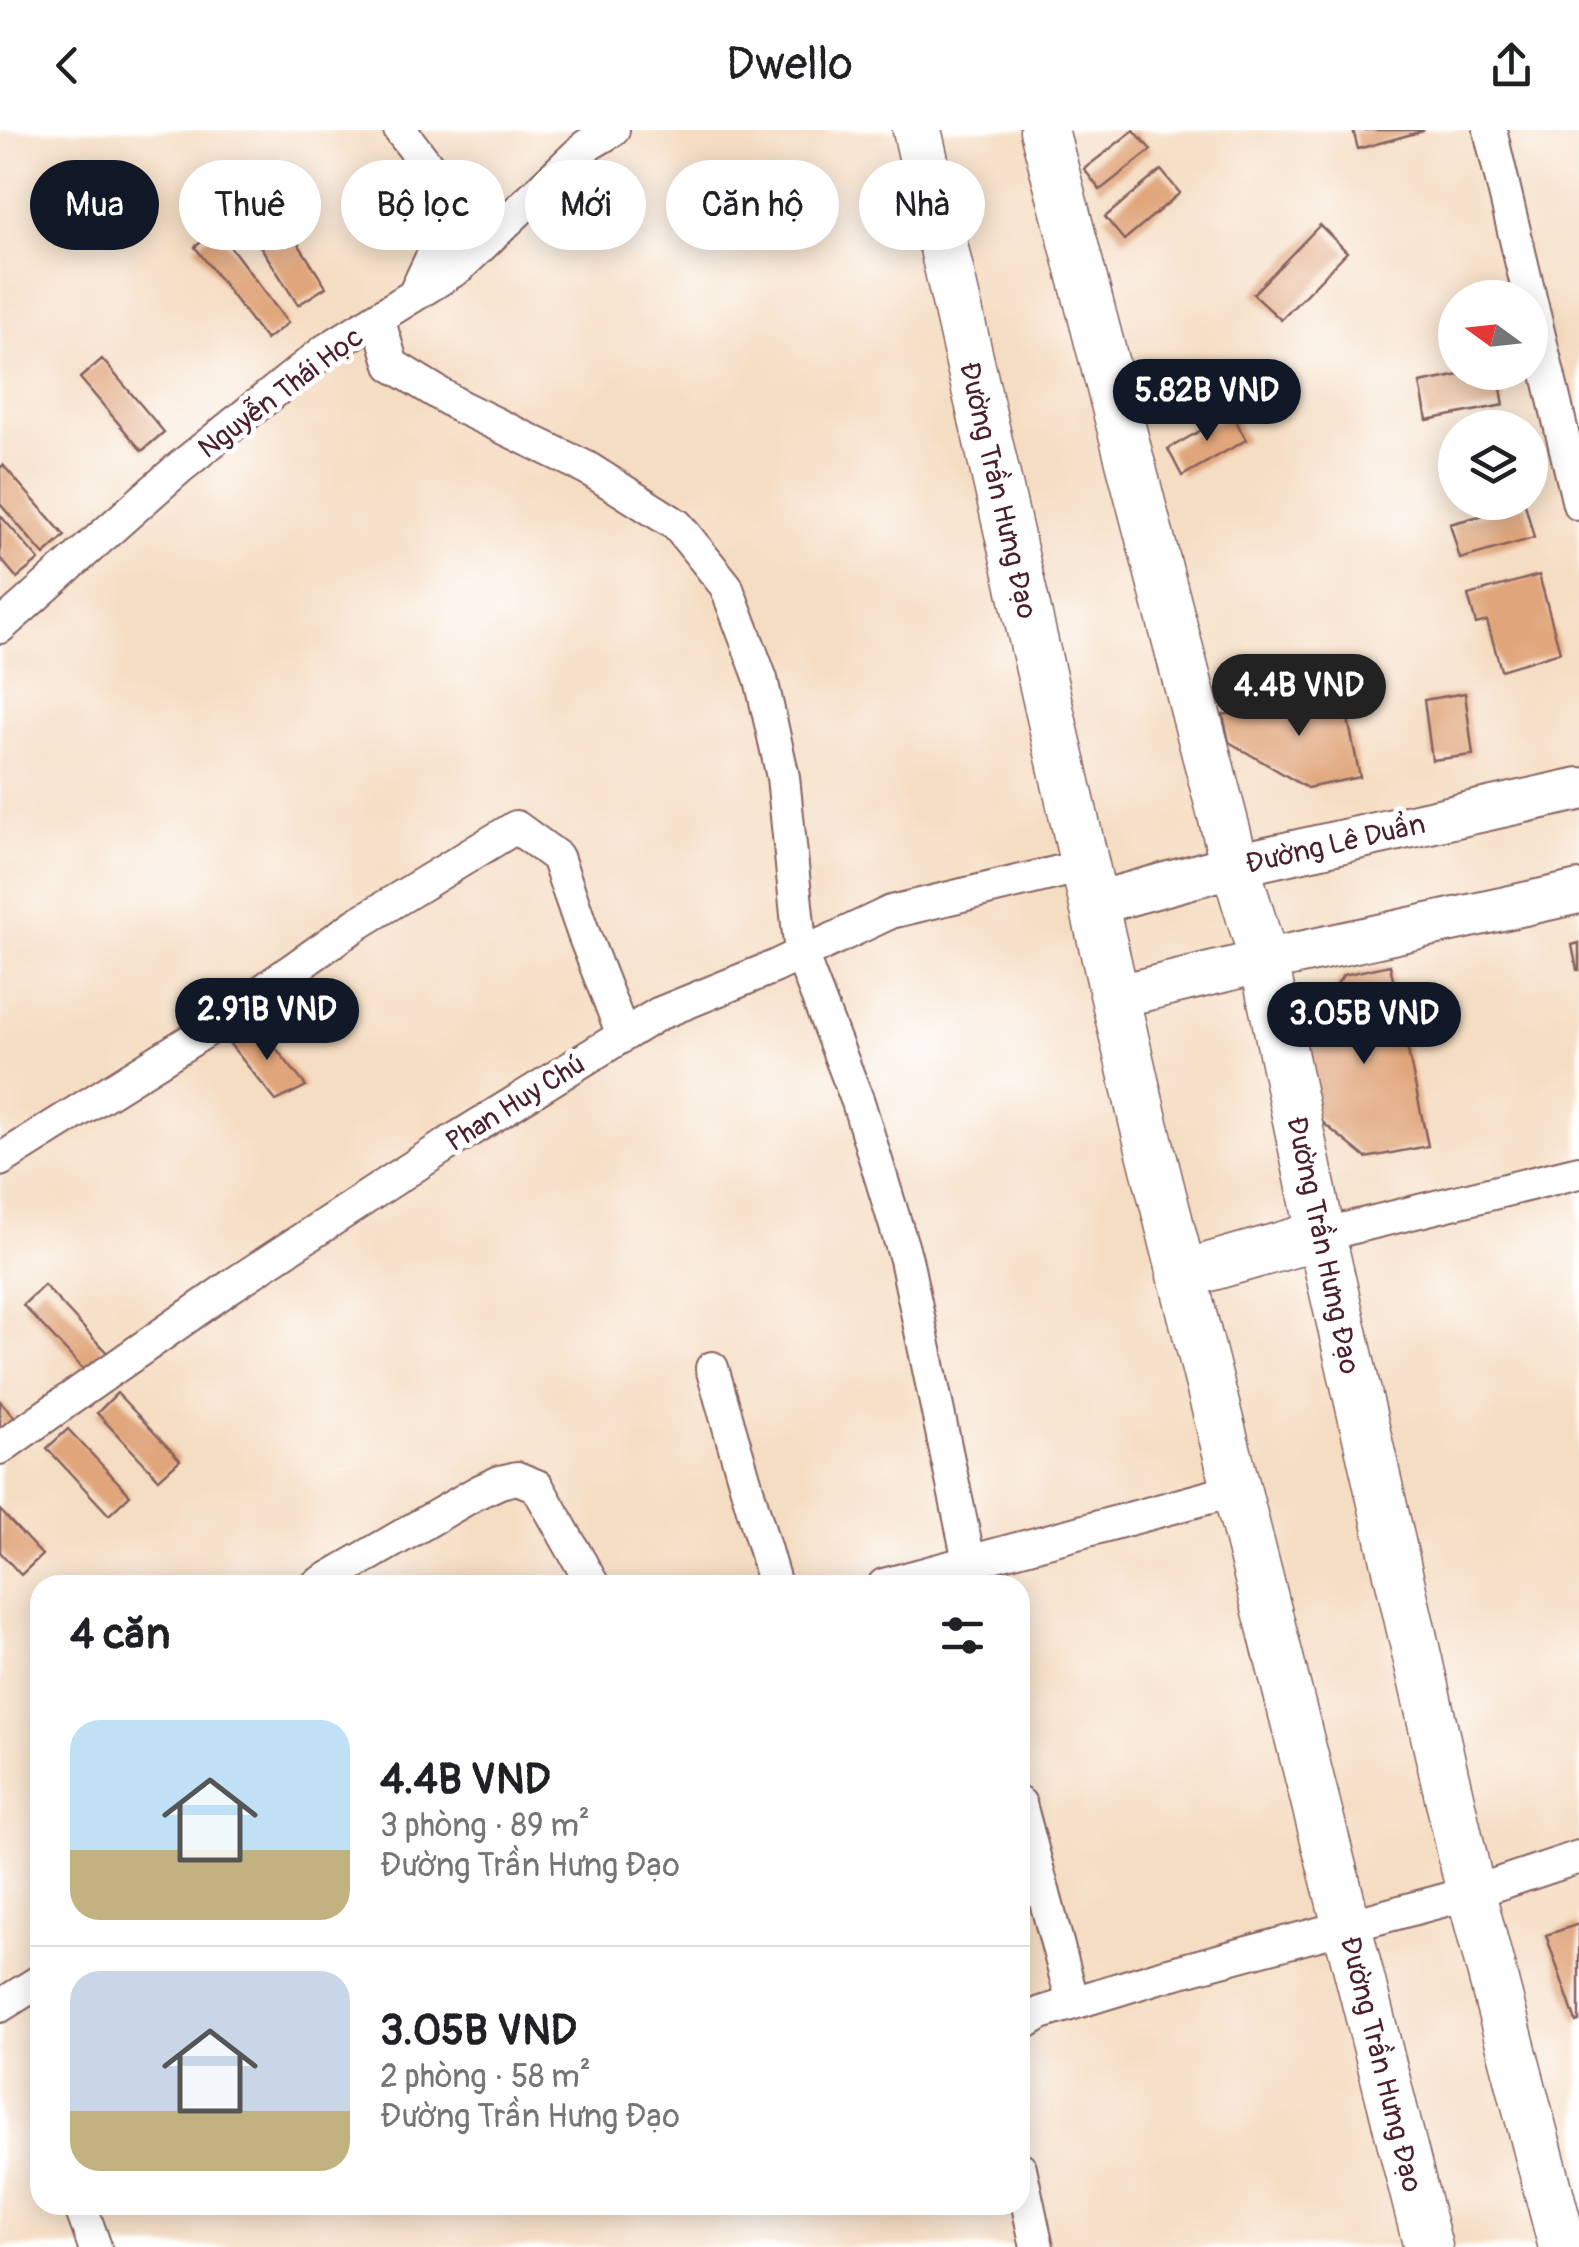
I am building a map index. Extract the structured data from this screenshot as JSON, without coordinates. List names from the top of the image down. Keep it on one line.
{"streets":{"main road":["Đường Trần Hưng Đạo"],"street":["Nguyễn Thái Học","Đường Lê Duẩn","Phan Huy Chú"]},"crossings":[["Đường Trần Hưng Đạo","Đường Lê Duẩn"],["Đường Trần Hưng Đạo","Phan Huy Chú"],["Đường Lê Duẩn","Phan Huy Chú"]],"north":"left","page":{"header":"Dwello","chip":["Mua","Thuê","Bộ lọc","Mới","Căn hộ","Nhà"],"price":["5.82B VND","4.4B VND","2.91B VND","3.05B VND"],"heading":"4 căn","list":[{"name":"4.4B VND","note":"3 phòng · 89 m² · Đường Trần Hưng Đạo"},{"name":"3.05B VND","note":"2 phòng · 58 m² · Đường Trần Hưng Đạo"}]}}
